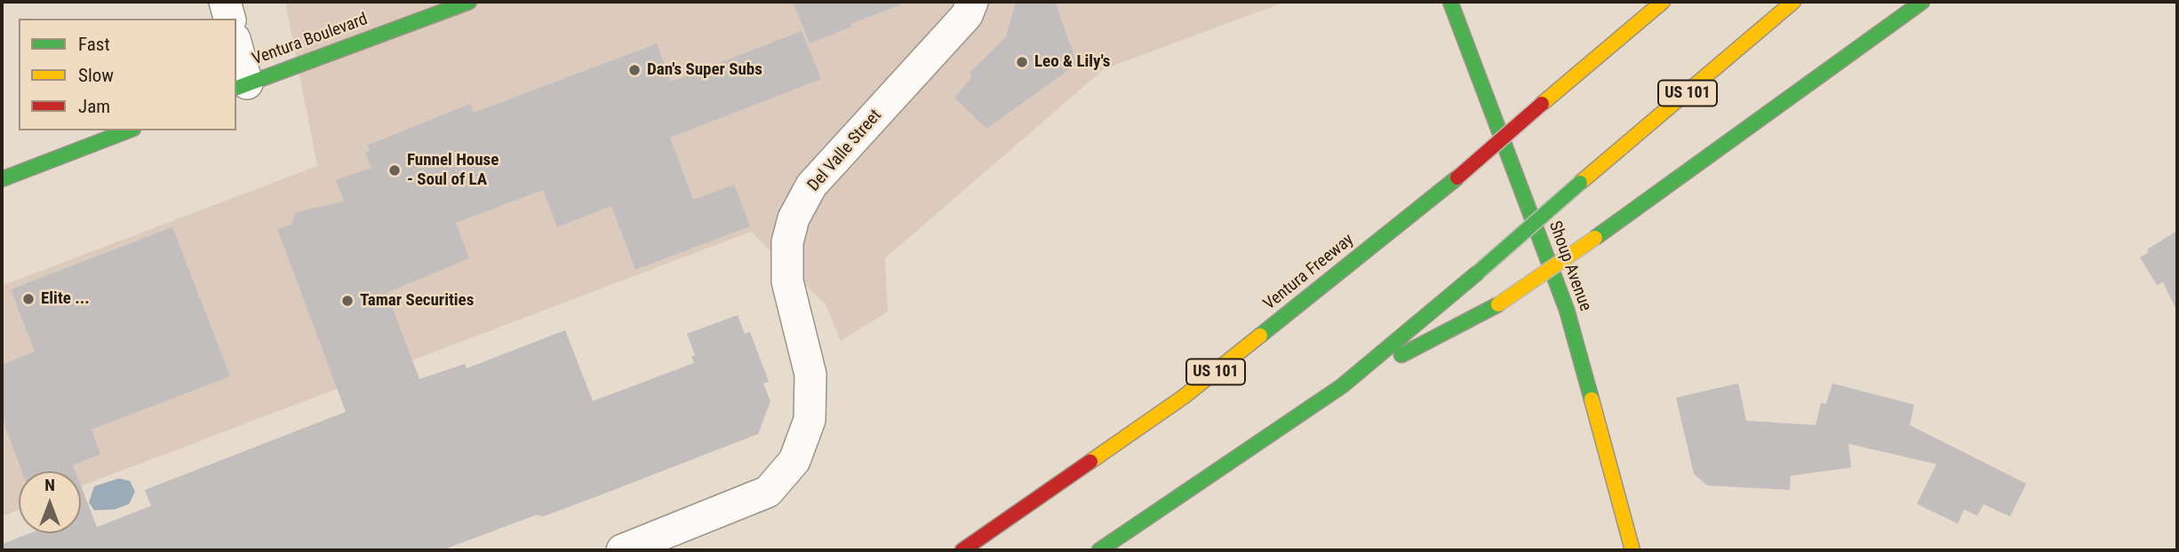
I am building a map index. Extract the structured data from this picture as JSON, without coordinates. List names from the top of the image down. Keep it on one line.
{"streets":{"main road":["Ventura Boulevard","US 101","Shoup Avenue","Ventura Freeway"],"street":["Del Valle Street"]},"places":["Leo & Lily's","Dan's Super Subs","Funnel House - Soul of LA","Elite ...","Tamar Securities"],"legend":["Fast","Slow","Jam"],"north":"top"}
